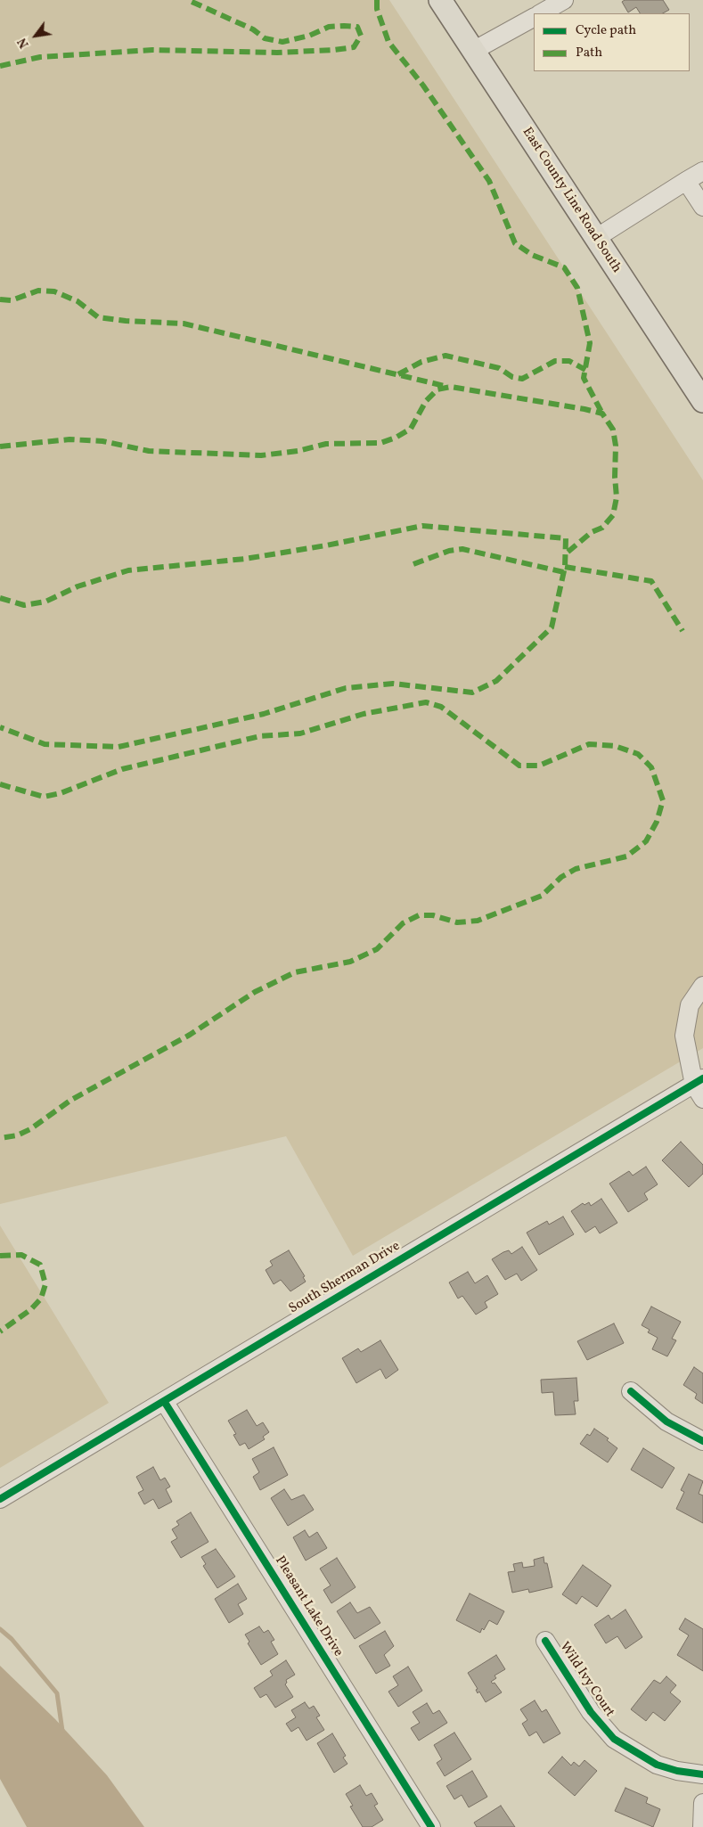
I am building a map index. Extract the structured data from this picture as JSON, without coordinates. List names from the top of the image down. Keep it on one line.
{"streets":{"main road":["East County Line Road South"],"street":["South Sherman Drive","Pleasant Lake Drive","Wild Ivy Court"]},"crossings":[["South Sherman Drive","Pleasant Lake Drive"]],"legend":["Cycle path","Path"],"north":"bottom left"}
